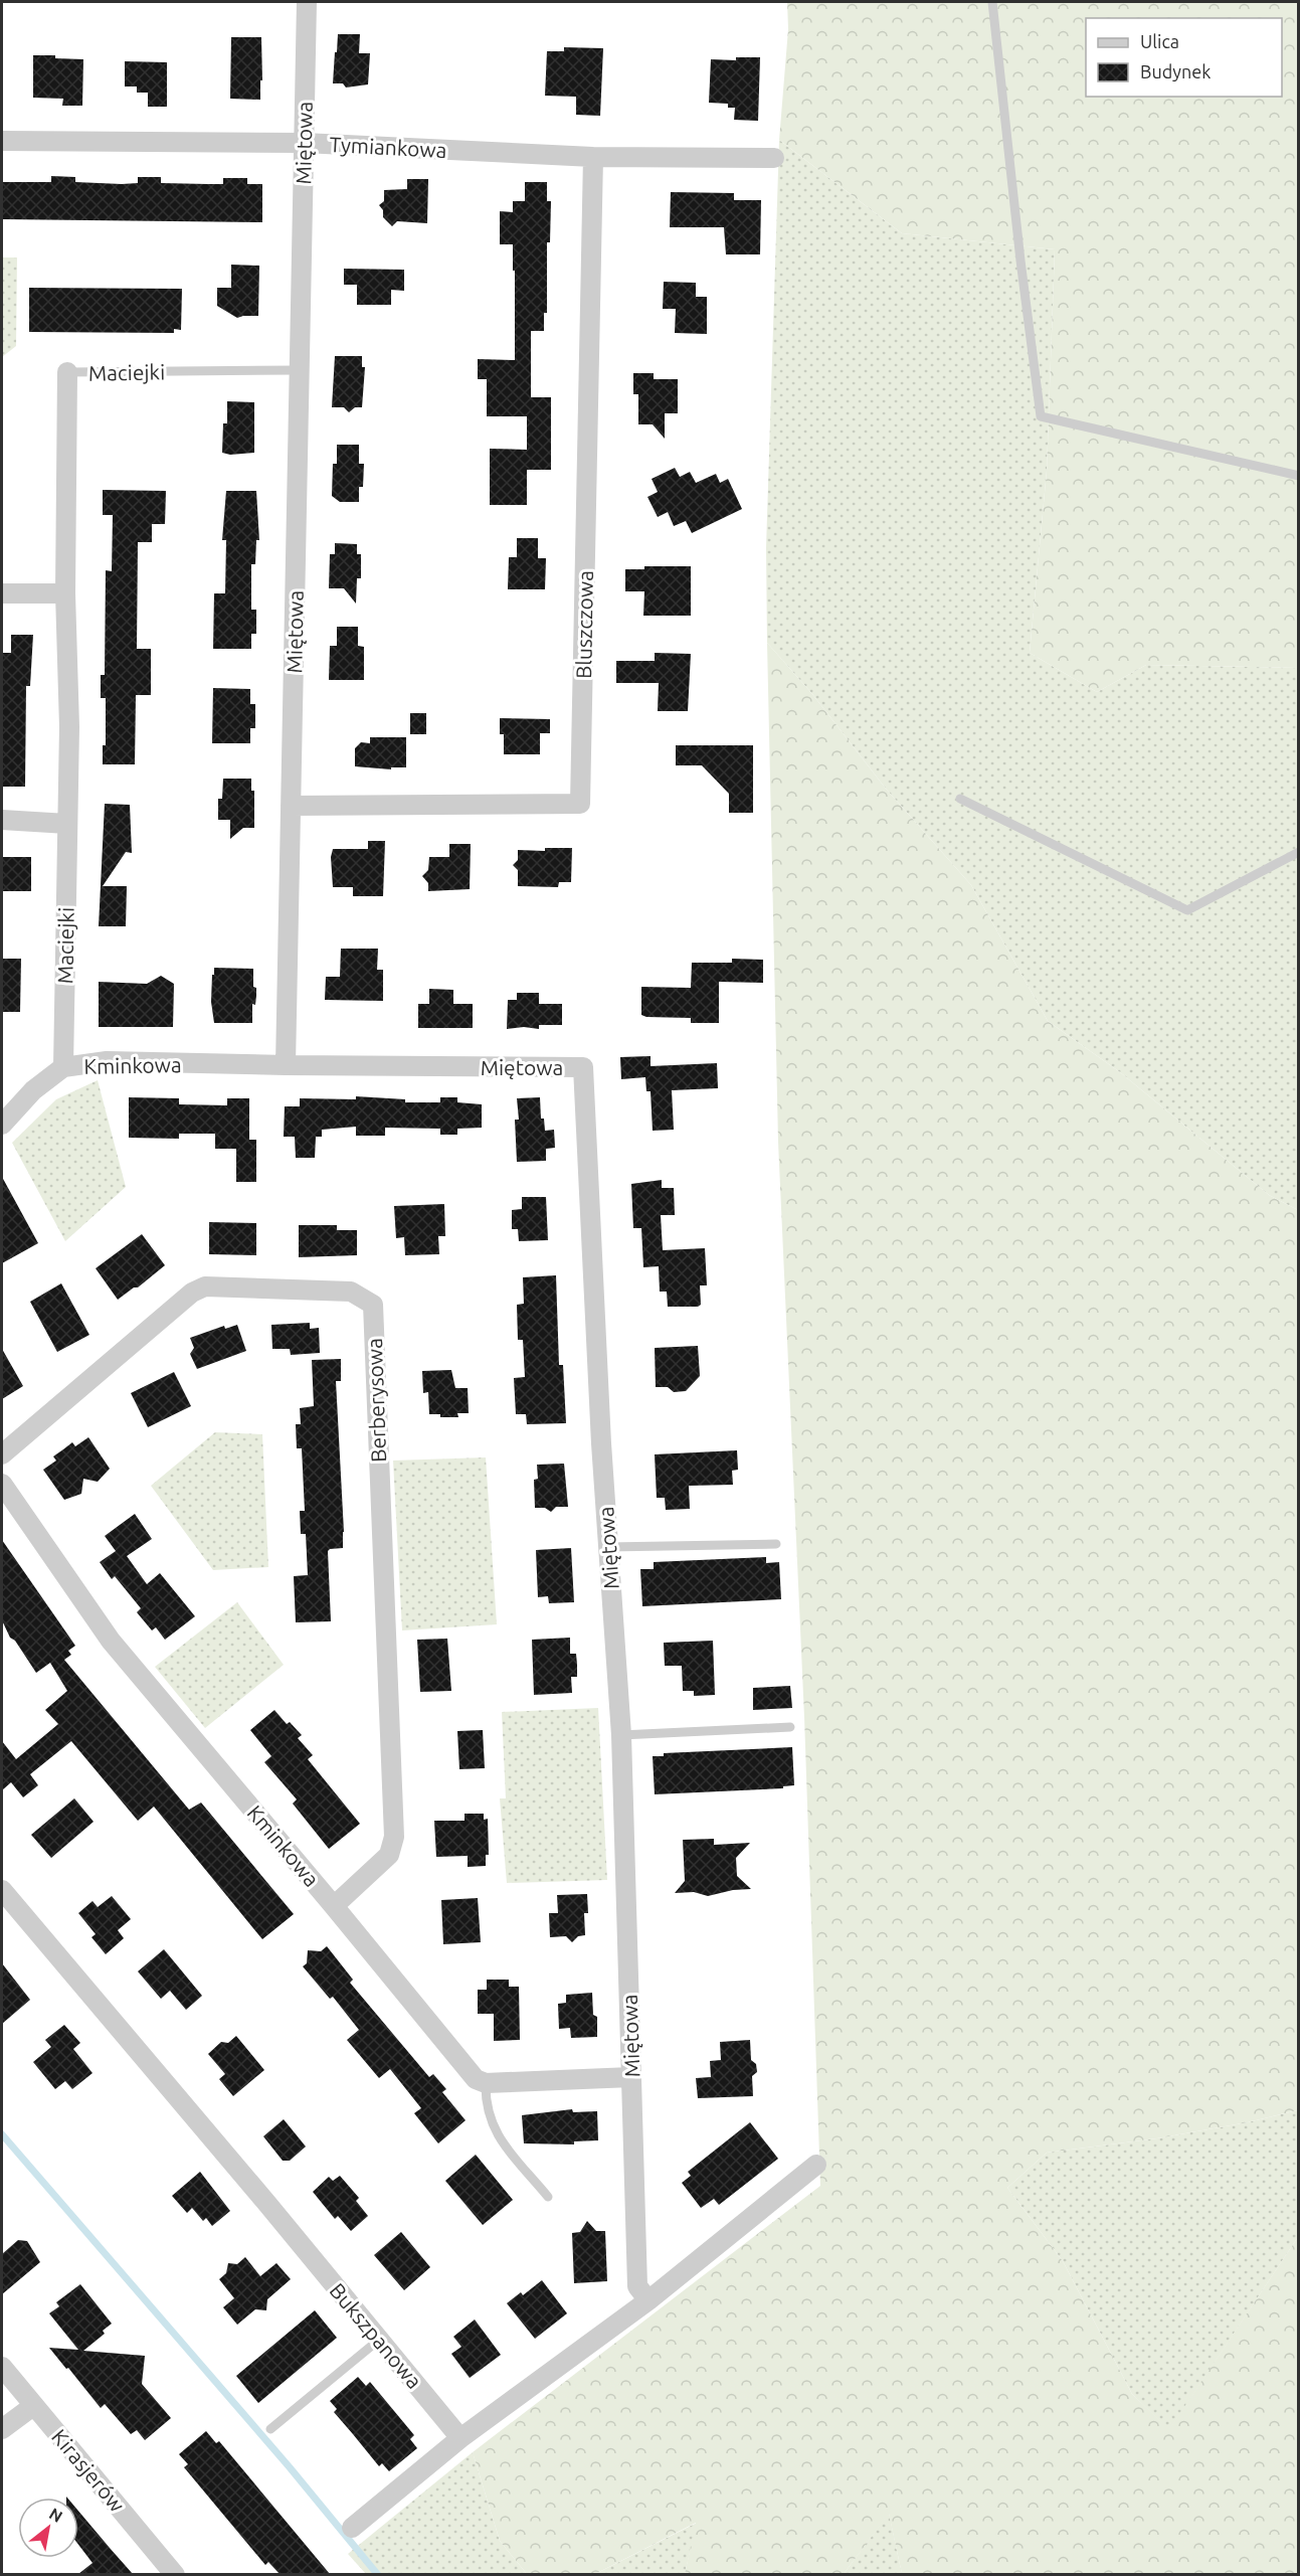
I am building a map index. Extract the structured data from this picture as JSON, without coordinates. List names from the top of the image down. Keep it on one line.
{"streets":{"street":["Miętowa","Tymiankowa","Maciejki","Bluszczowa","Kminkowa","Berberysowa","Bukszpanowa","Kirasjerów"]},"crossings":[["Miętowa","Tymiankowa"],["Miętowa","Maciejki"],["Miętowa","Bluszczowa"],["Miętowa","Kminkowa"],["Tymiankowa","Bluszczowa"],["Maciejki","Kminkowa"],["Kminkowa","Berberysowa"]],"legend":["Ulica","Budynek"],"north":"top right"}
